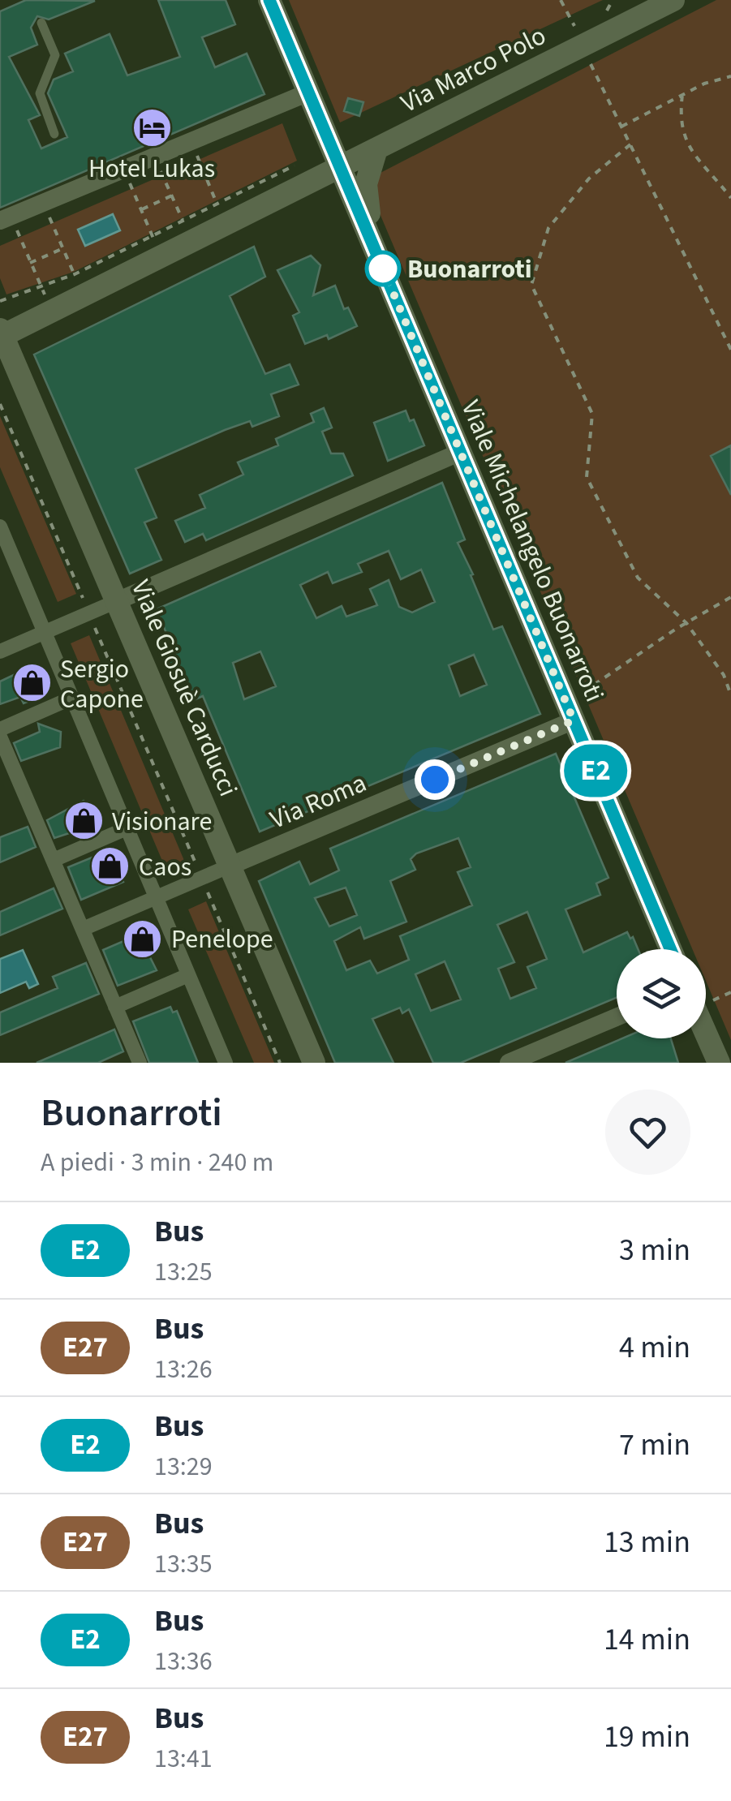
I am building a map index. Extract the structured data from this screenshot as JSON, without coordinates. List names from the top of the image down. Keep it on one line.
{"streets":{"street":["Via Marco Polo","Viale Michelangelo Buonarroti","Viale Giosuè Carducci","Via Roma"]},"crossings":[["Via Marco Polo","Viale Michelangelo Buonarroti"],["Via Marco Polo","Viale Giosuè Carducci"],["Viale Michelangelo Buonarroti","Via Roma"],["Viale Giosuè Carducci","Via Roma"]],"places":{"hotel":["Hotel Lukas"],"other":["Buonarroti"],"shop":["Sergio Capone","Visionare","Caos","Penelope"]},"lines":["bus line E2"],"page":{"on_map":"E2","heading":["Buonarroti","A piedi · 3 min · 240 m"],"list":[{"mark":"E2","name":"Bus","note":"13:25","value":"3 min"},{"mark":"E27","name":"Bus","note":"13:26","value":"4 min"},{"mark":"E2","name":"Bus","note":"13:29","value":"7 min"},{"mark":"E27","name":"Bus","note":"13:35","value":"13 min"},{"mark":"E2","name":"Bus","note":"13:36","value":"14 min"},{"mark":"E27","name":"Bus","note":"13:41","value":"19 min"}]}}
